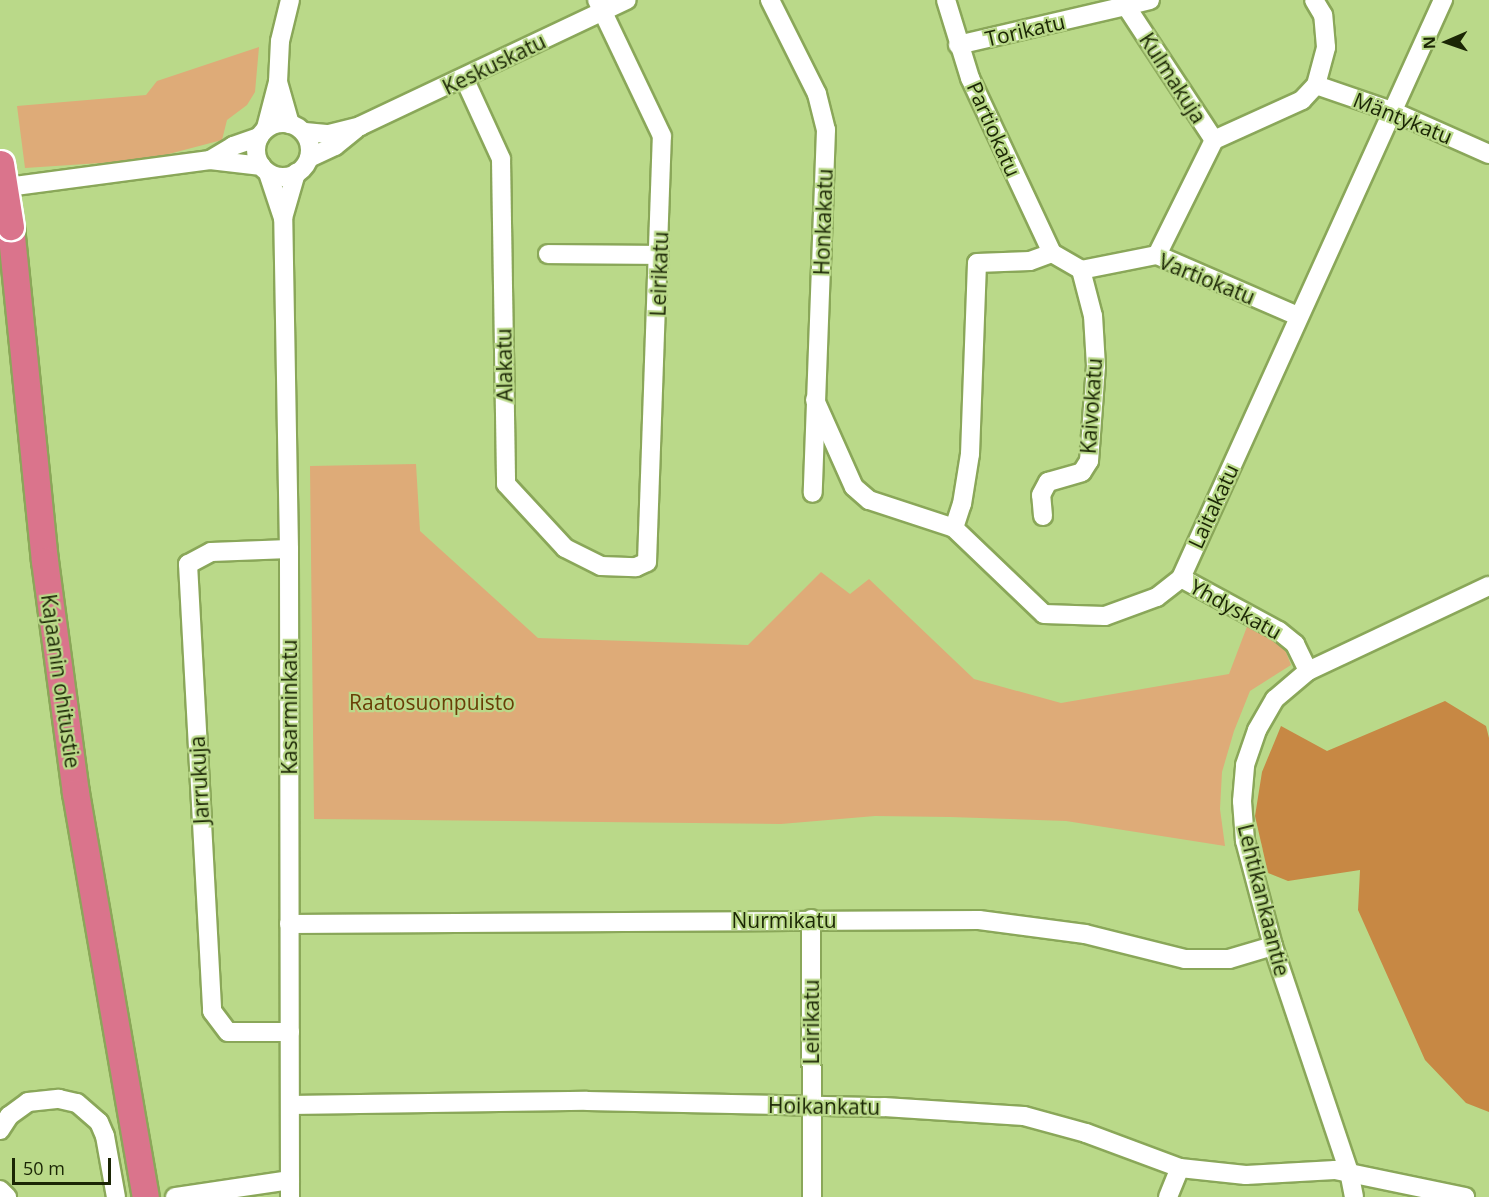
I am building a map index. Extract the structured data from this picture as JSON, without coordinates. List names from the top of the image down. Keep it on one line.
{"streets":{"highway":["Kajaanin ohitustie"],"street":["Torikatu","Keskuskatu","Kulmakuja","Mäntykatu","Partiokatu","Honkakatu","Leirikatu","Vartiokatu","Alakatu","Kaivokatu","Laitakatu","Yhdyskatu","Kasarminkatu","Jarrukuja","Lehtikankaantie","Nurmikatu","Hoikankatu"]},"crossings":[["Torikatu","Kulmakuja"],["Torikatu","Partiokatu"],["Keskuskatu","Leirikatu"],["Keskuskatu","Alakatu"],["Keskuskatu","Kasarminkatu"],["Mäntykatu","Laitakatu"],["Honkakatu","Laitakatu"],["Leirikatu","Alakatu"],["Leirikatu","Nurmikatu"],["Leirikatu","Hoikankatu"],["Vartiokatu","Kaivokatu"],["Vartiokatu","Laitakatu"],["Laitakatu","Yhdyskatu"],["Yhdyskatu","Lehtikankaantie"],["Kasarminkatu","Jarrukuja"],["Kasarminkatu","Nurmikatu"],["Kasarminkatu","Hoikankatu"],["Lehtikankaantie","Nurmikatu"],["Lehtikankaantie","Hoikankatu"]],"parks":["Raatosuonpuisto"],"scale_bar":"50 m","north":"left"}
